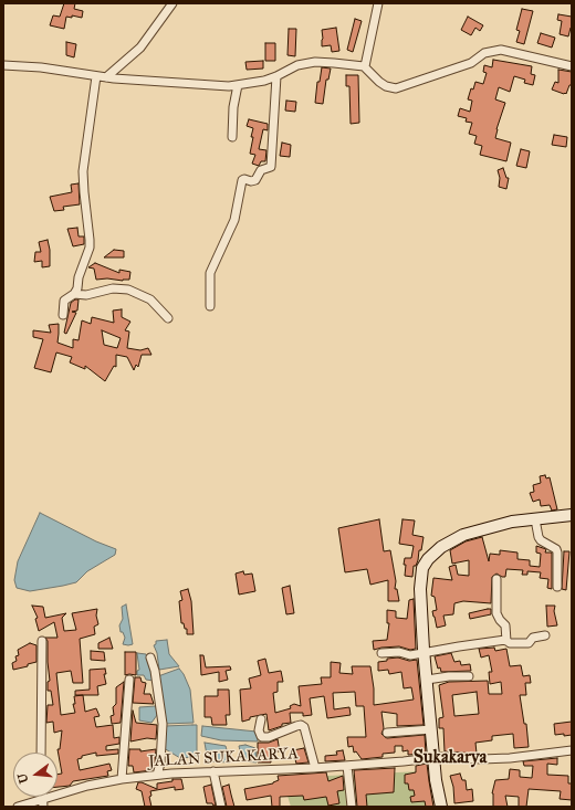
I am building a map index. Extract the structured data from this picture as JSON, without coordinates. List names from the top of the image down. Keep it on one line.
{"streets":{"street":["JALAN SUKAKARYA"]},"districts":["Sukakarya"],"north":"left"}
